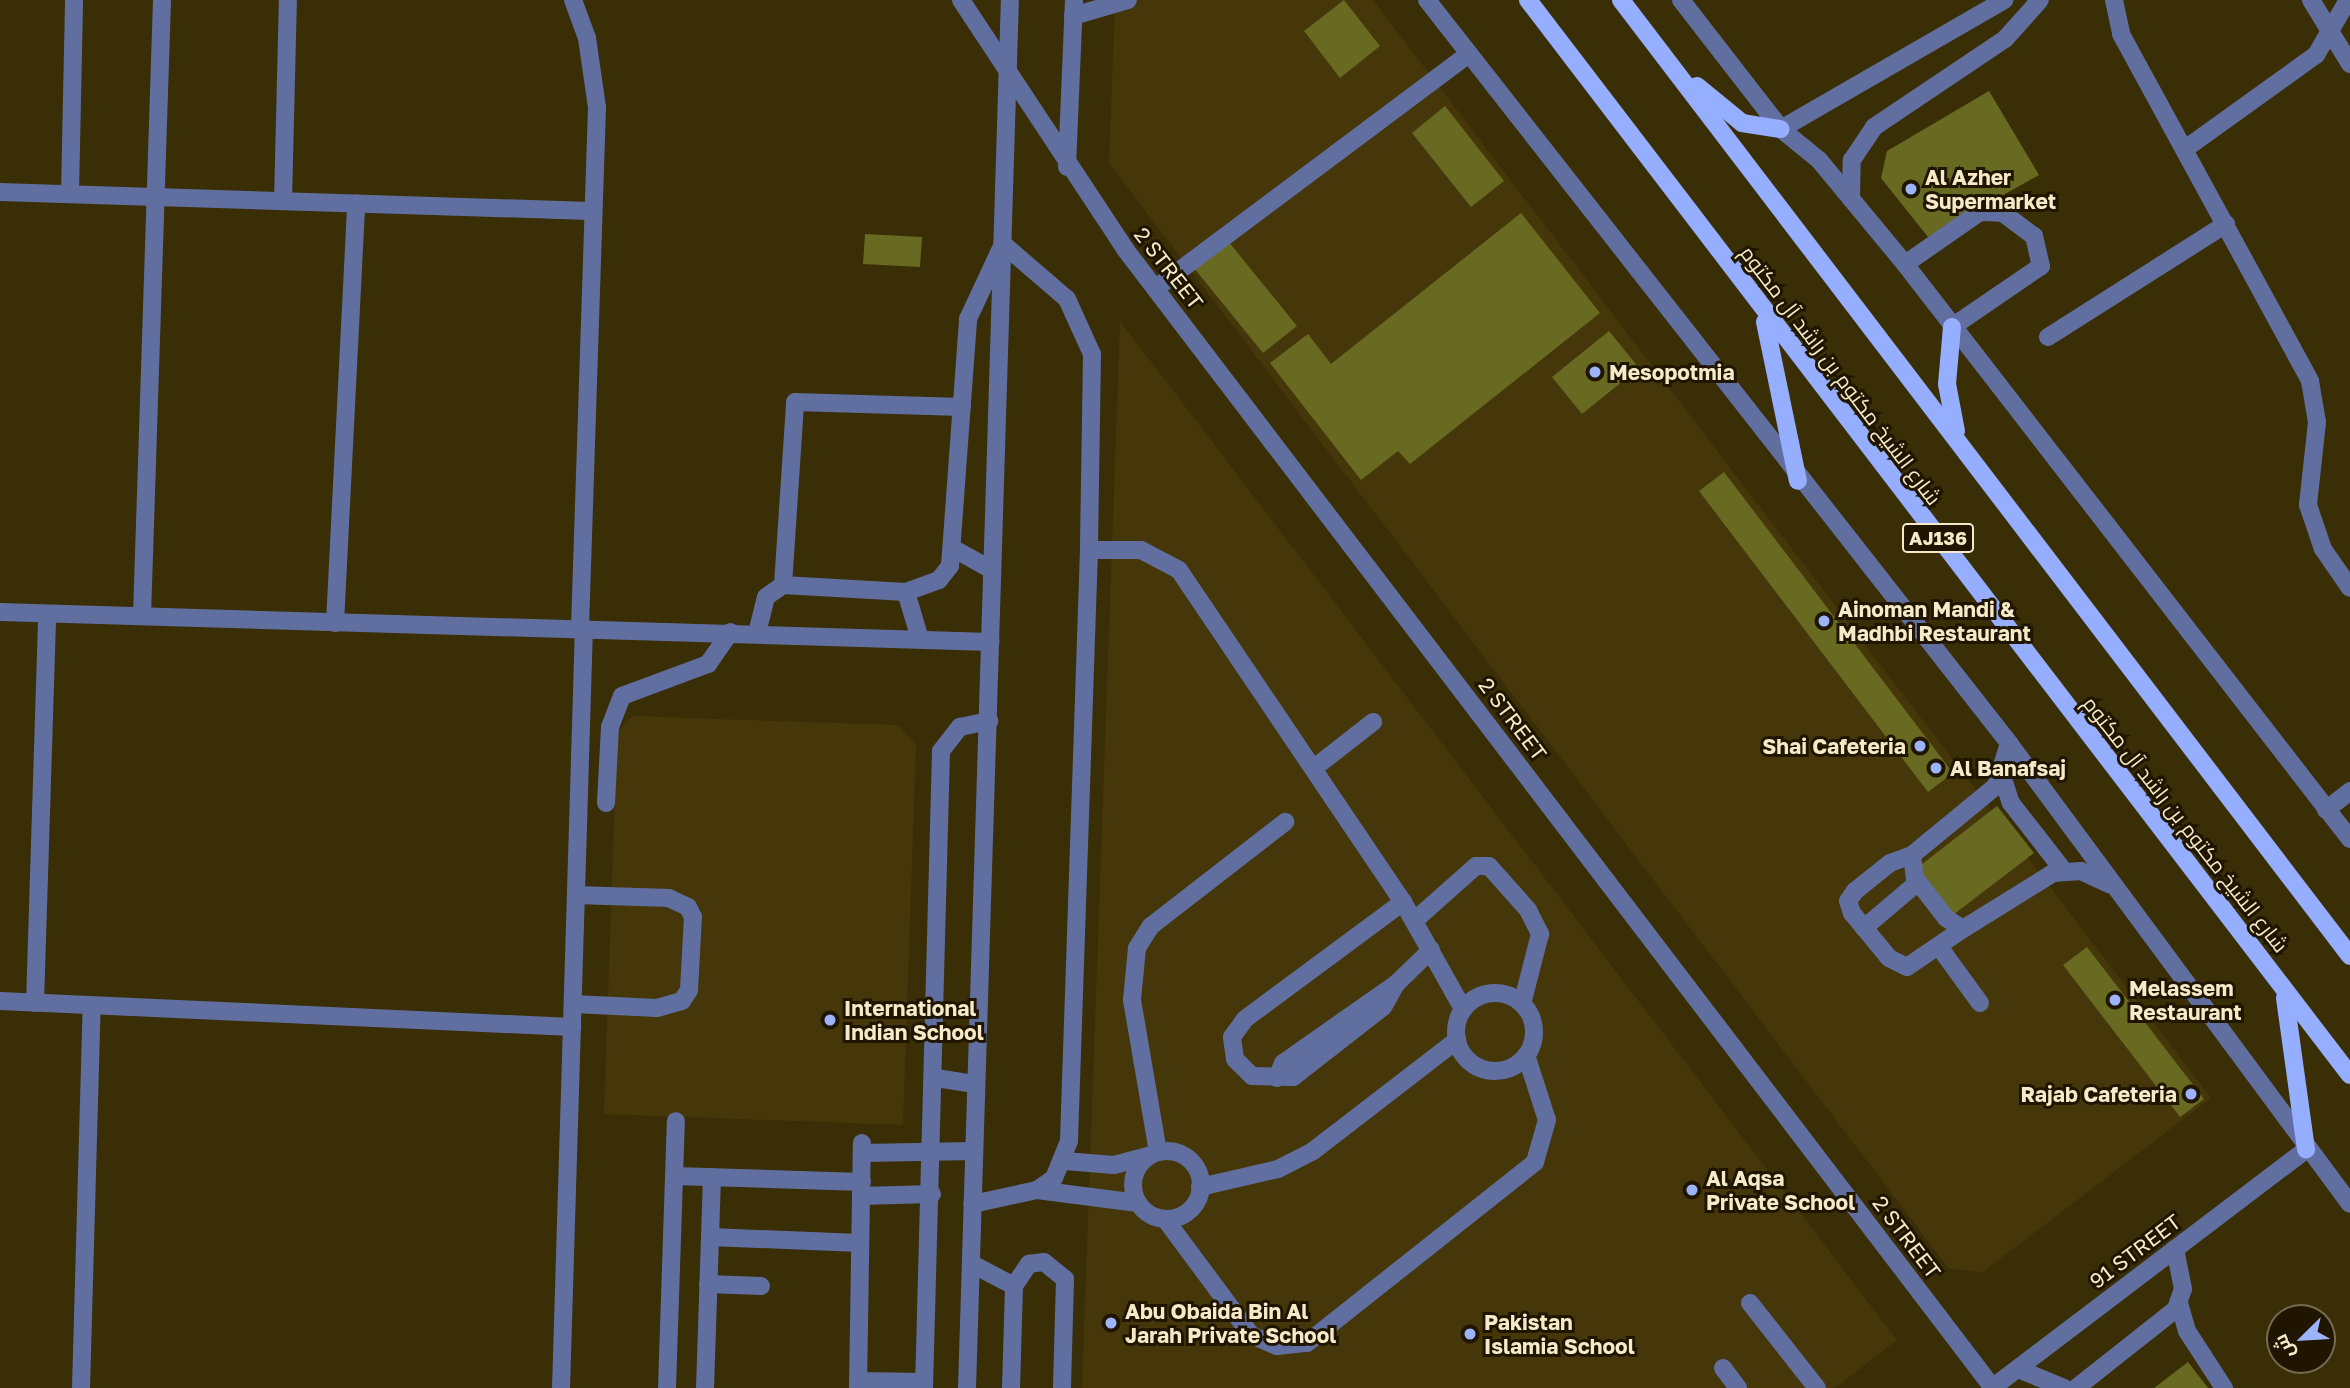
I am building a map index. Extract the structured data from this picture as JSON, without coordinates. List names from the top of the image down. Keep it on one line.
{"streets":{"main road":["شارع الشيخ مكتوم بن راشد آل مكتوم","AJ136"],"street":["2 STREET","91 STREET"]},"crossings":[["2 STREET","91 STREET"]],"places":["Al Azher Supermarket","Mesopotmia","Ainoman Mandi & Madhbi Restaurant","Shai Cafeteria","Al Banafsaj","Melassem Restaurant","International Indian School","Rajab Cafeteria","Al Aqsa Private School","Abu Obaida Bin Al Jarah Private School","Pakistan Islamia School"],"north":"bottom left"}
